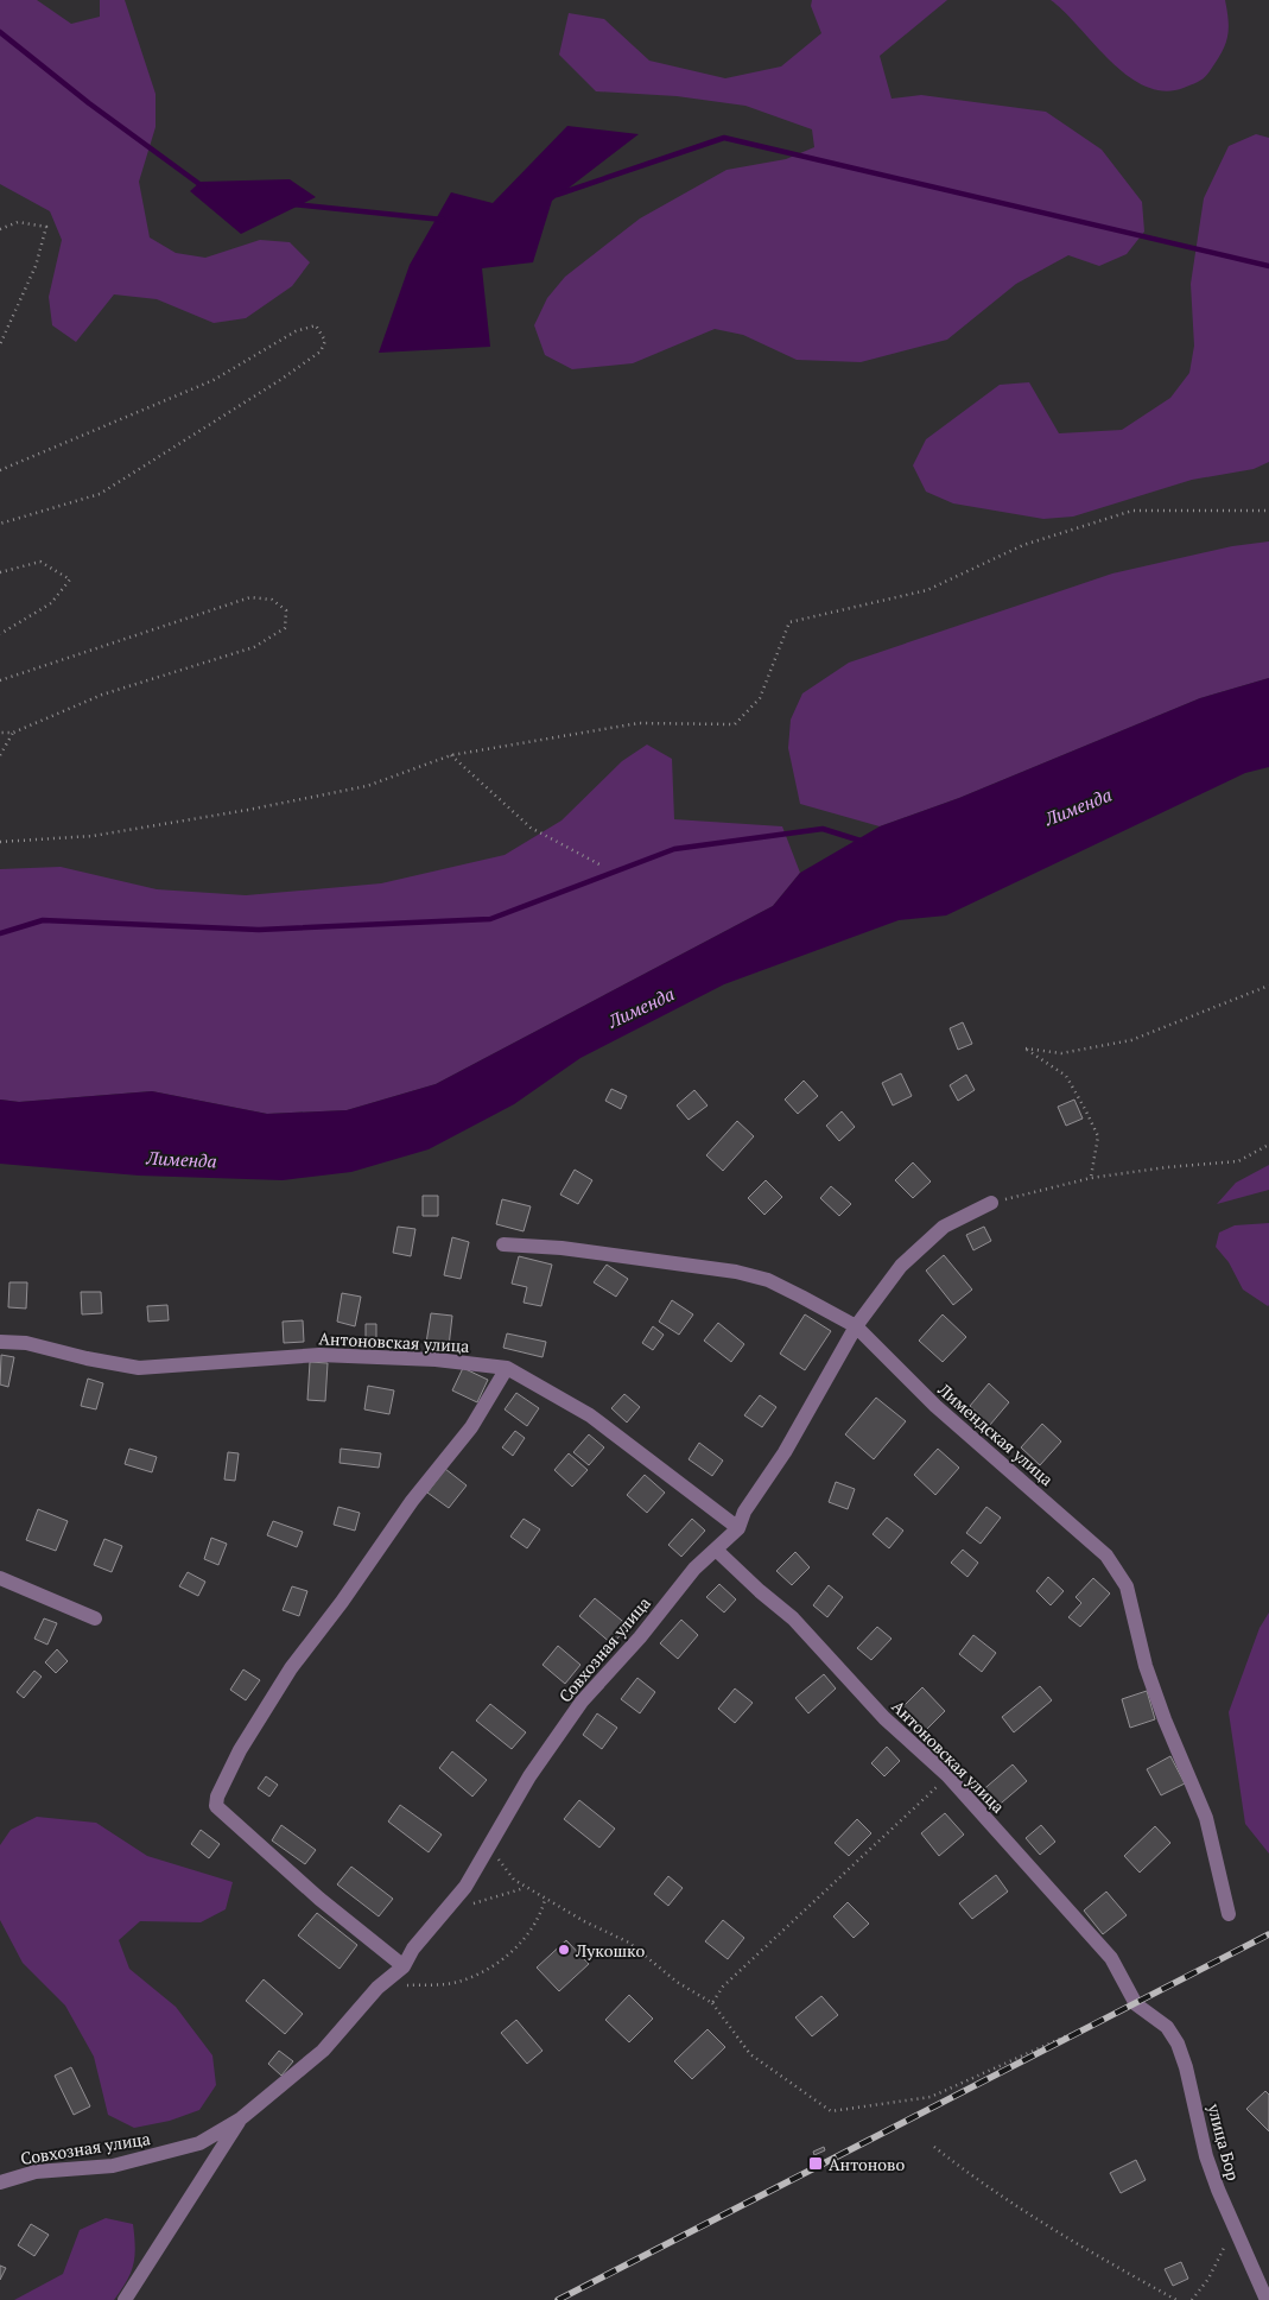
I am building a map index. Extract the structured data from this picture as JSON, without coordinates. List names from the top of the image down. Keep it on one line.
{"streets":{"street":["Антоновская улица","Лимендская улица","Совхозная улица","улица Бор"]},"crossings":[["Антоновская улица","Совхозная улица"],["Антоновская улица","улица Бор"],["Лимендская улица","Совхозная улица"]],"water":["Лименда"],"places":{"other":["Лукошко"],"transit":["Антоново"]}}
